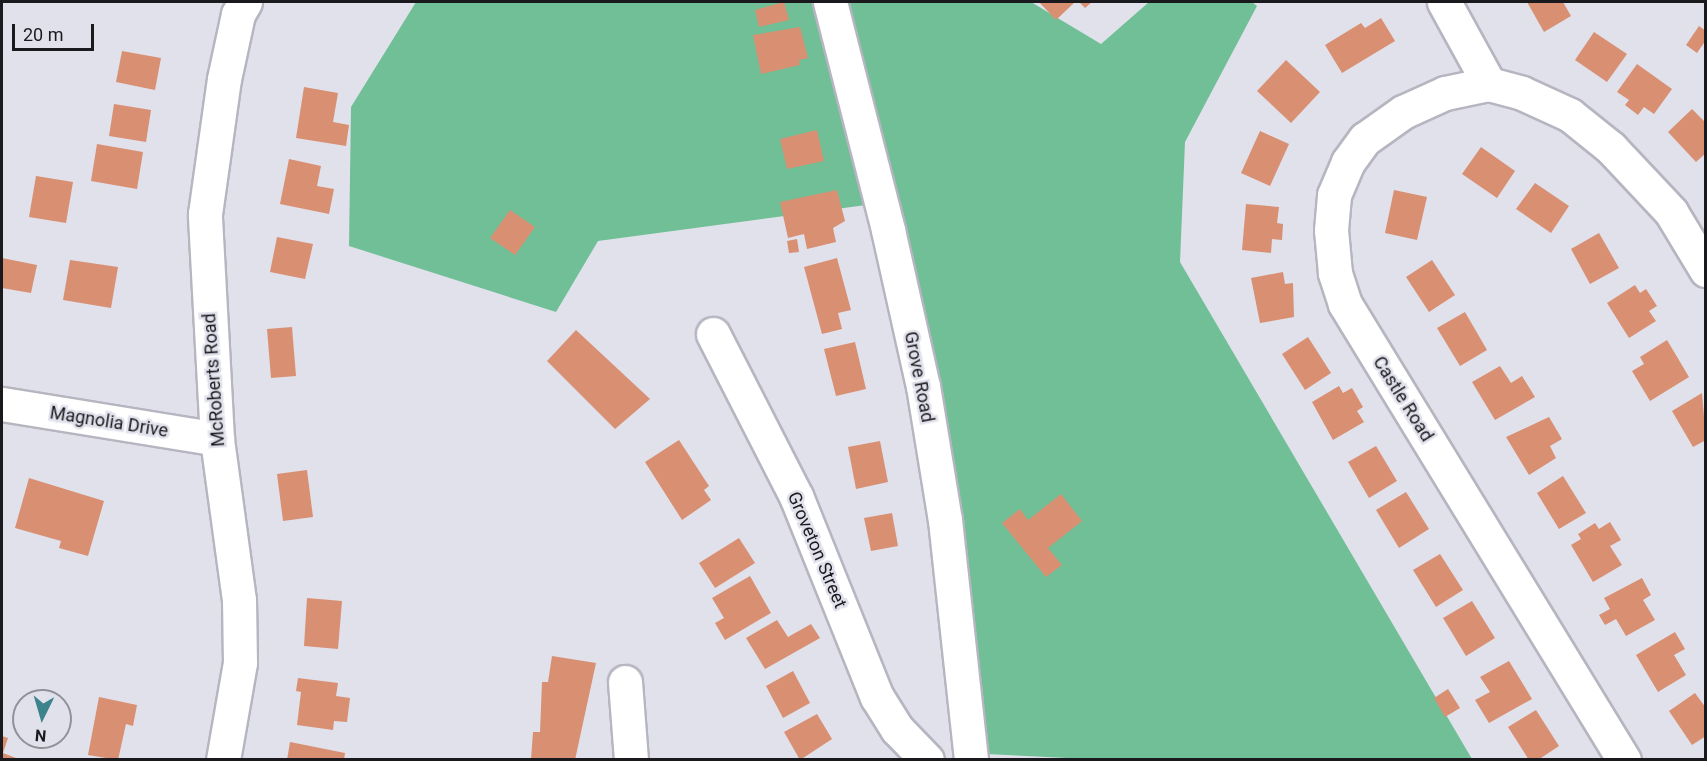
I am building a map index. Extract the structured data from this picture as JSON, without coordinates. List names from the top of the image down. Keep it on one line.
{"streets":{"street":["Grove Road","McRoberts Road","Castle Road","Magnolia Drive","Groveton Street"]},"crossings":[["McRoberts Road","Magnolia Drive"]],"scale_bar":"20 m","north":"bottom"}
